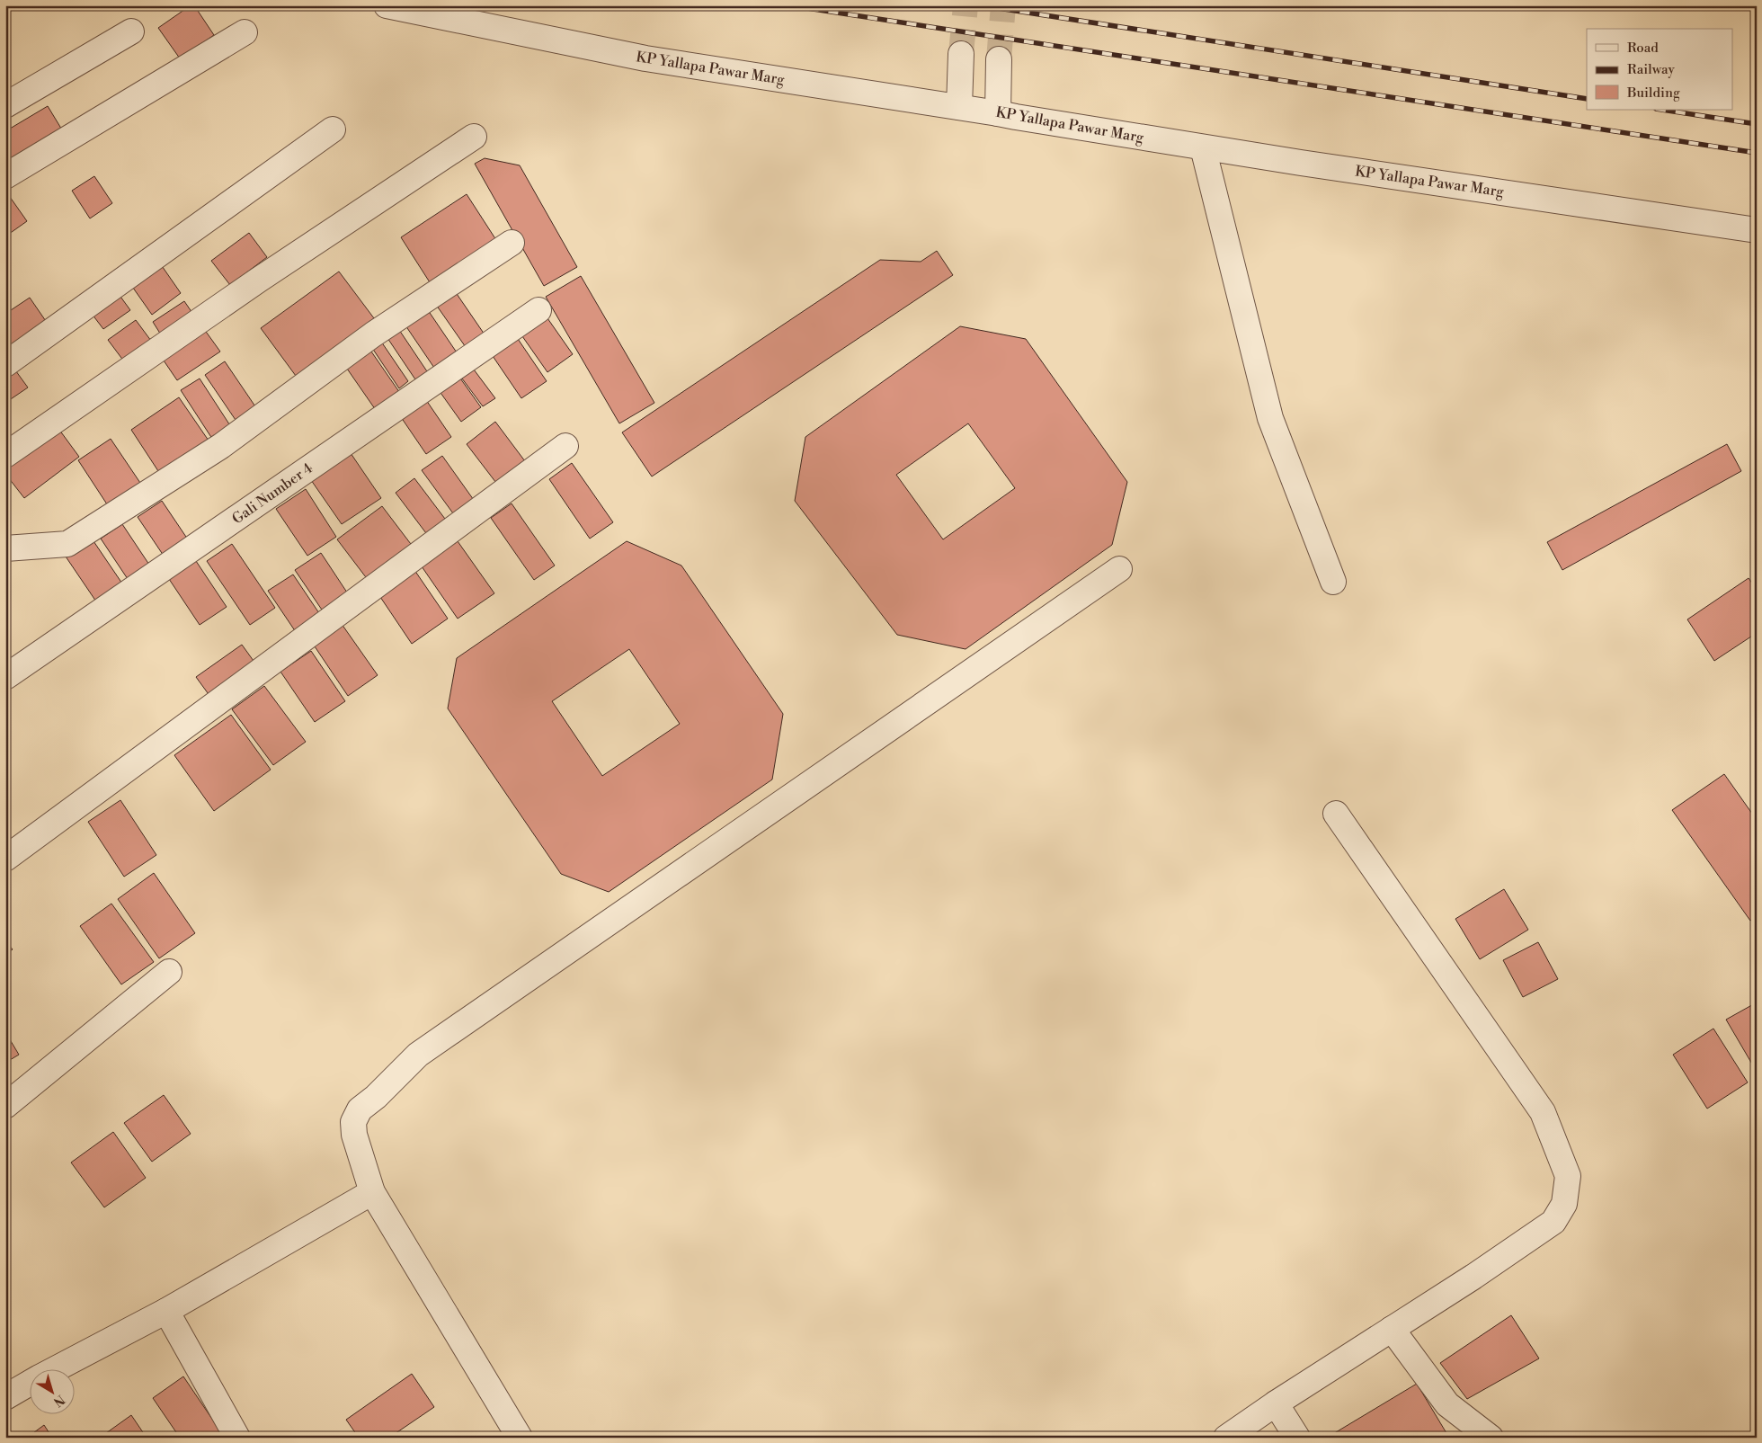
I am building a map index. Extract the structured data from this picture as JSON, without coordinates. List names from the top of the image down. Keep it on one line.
{"streets":{"street":["KP Yallapa Pawar Marg","Gali Number 4"]},"legend":["Road","Railway","Building"],"north":"bottom right"}
